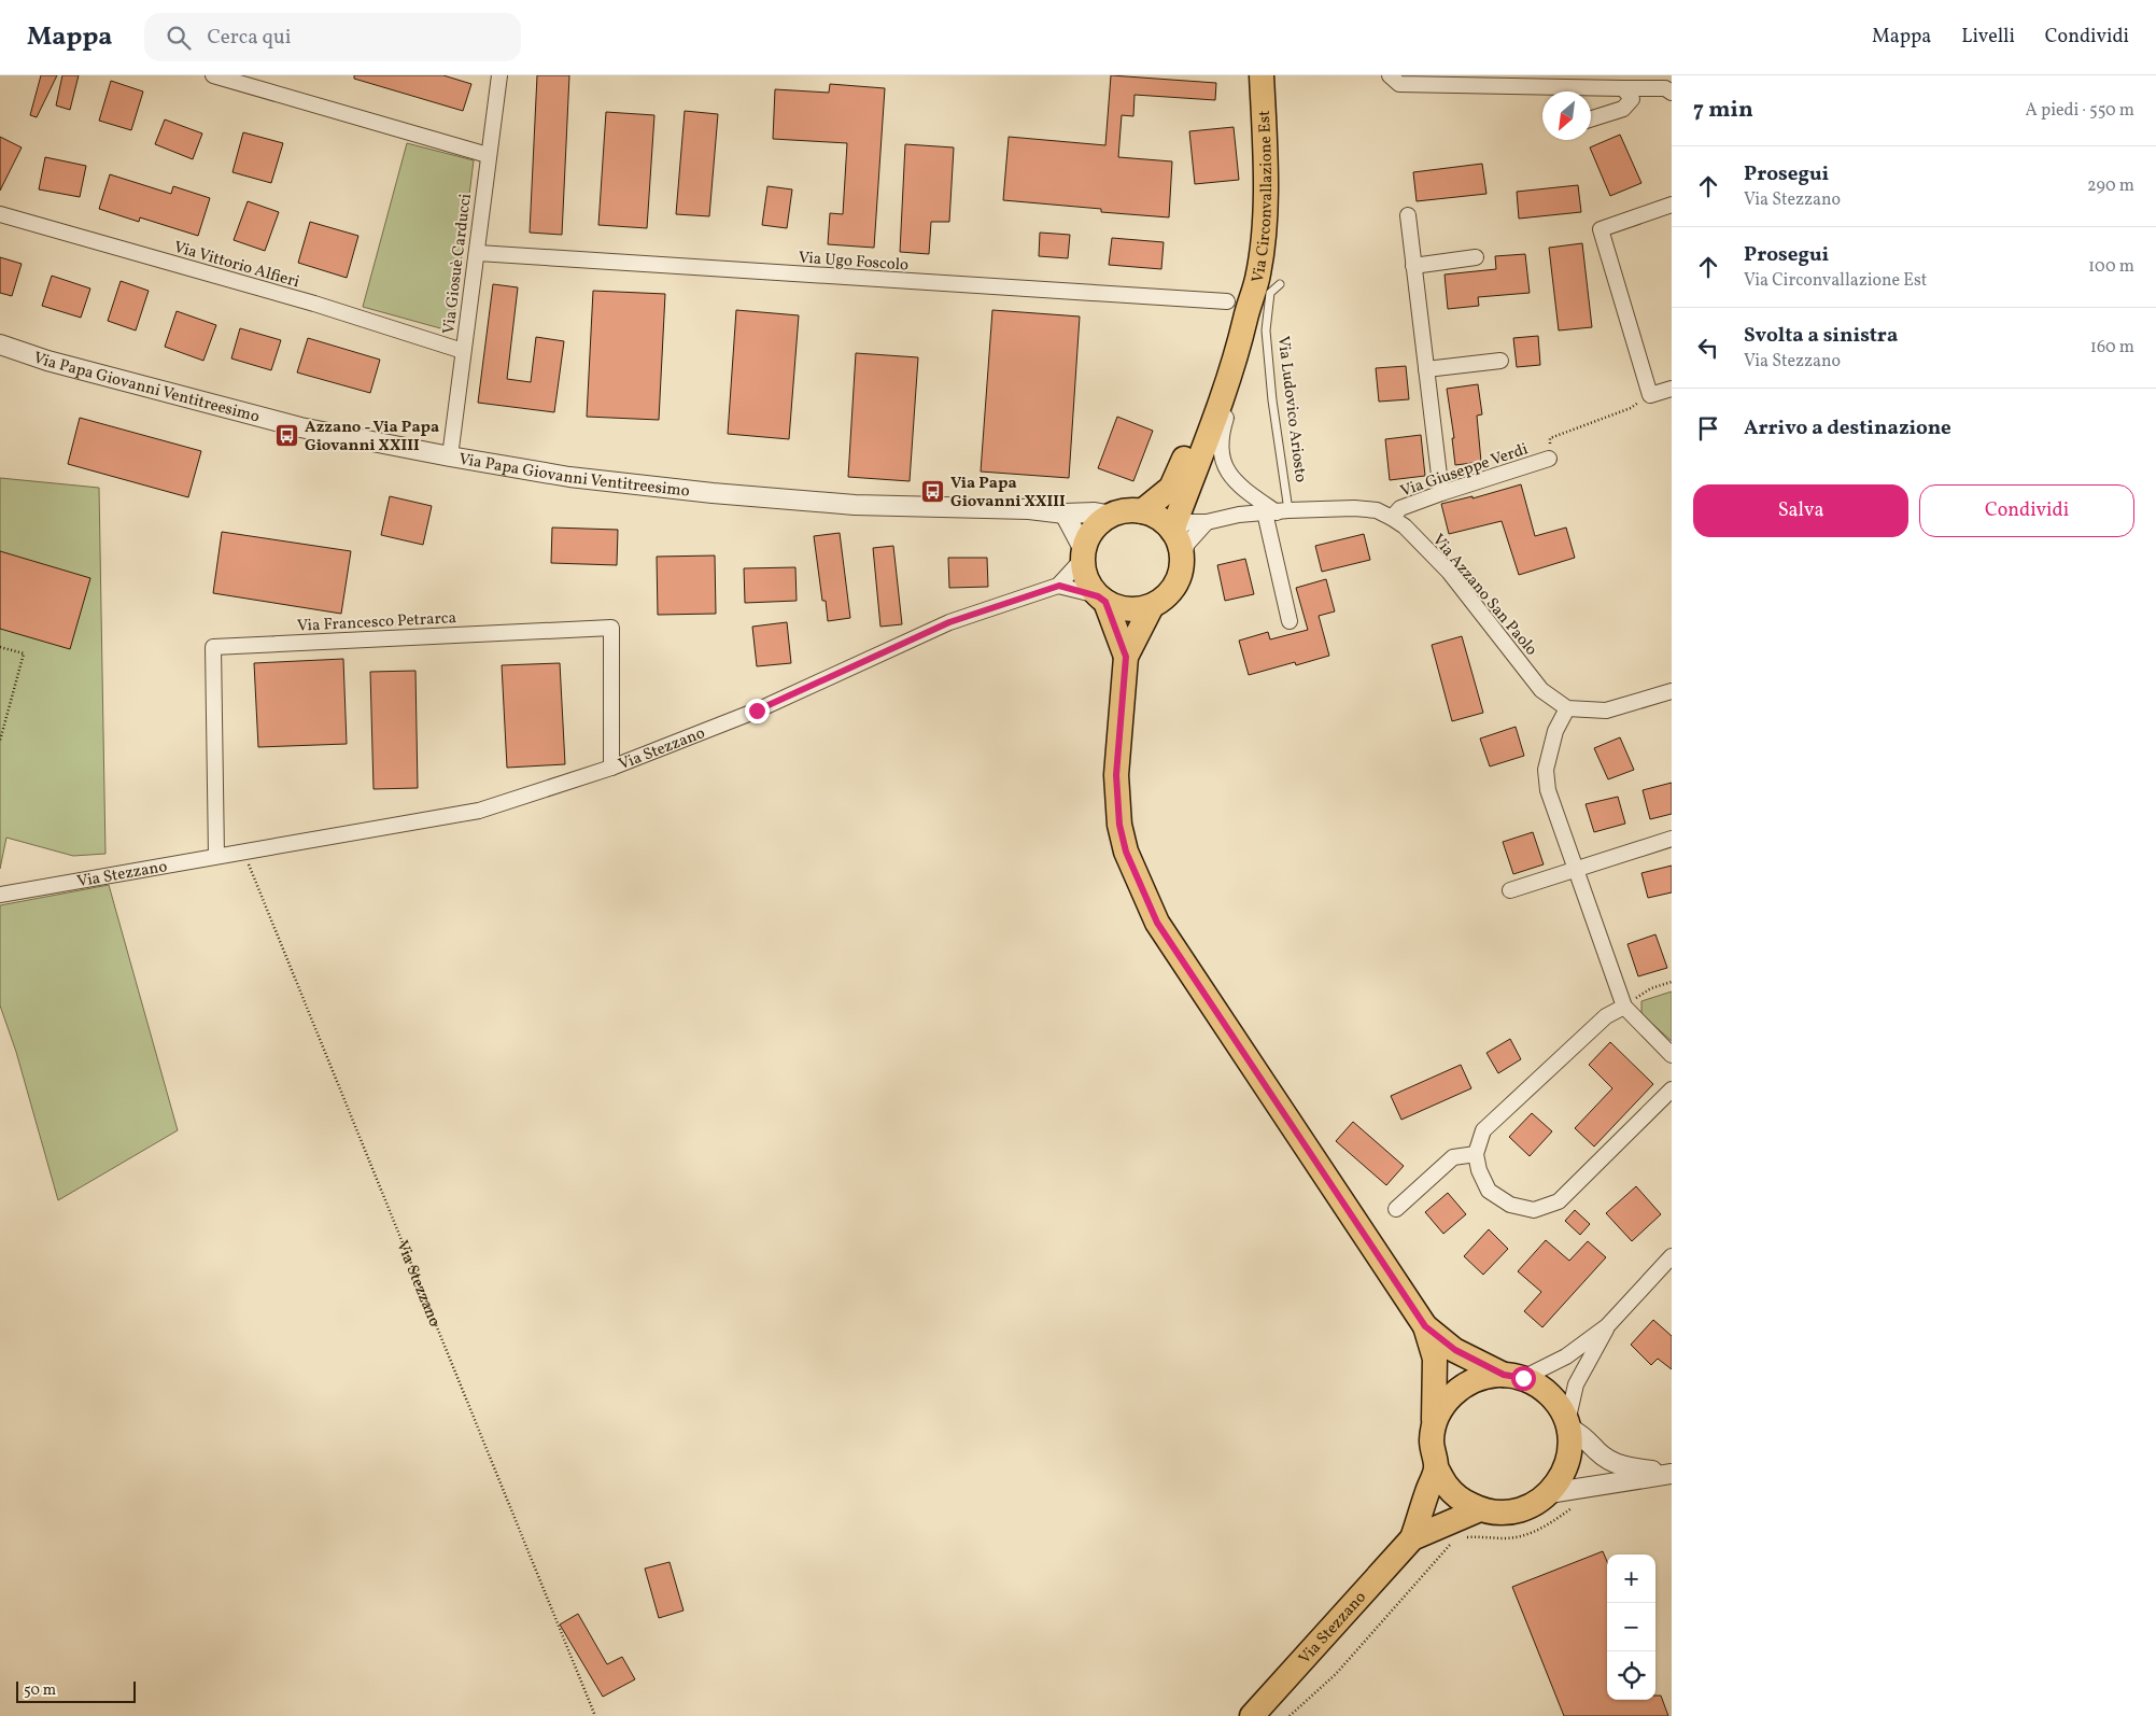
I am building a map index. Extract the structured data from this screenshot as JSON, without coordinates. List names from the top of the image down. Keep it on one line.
{"streets":{"main road":["Via Circonvallazione Est","Via Stezzano"],"street":["Via Ugo Foscolo","Via Vittorio Alfieri","Via Giosuè Carducci","Via Papa Giovanni Ventitreesimo","Via Giuseppe Verdi","Via Azzano San Paolo","Via Francesco Petrarca"],"lane":["Via Ludovico Ariosto"]},"crossings":[["Via Circonvallazione Est","Via Papa Giovanni Ventitreesimo"],["Via Circonvallazione Est","Via Azzano San Paolo"],["Via Circonvallazione Est","Via Stezzano"],["Via Ugo Foscolo","Via Giosuè Carducci"],["Via Vittorio Alfieri","Via Giosuè Carducci"],["Via Giosuè Carducci","Via Papa Giovanni Ventitreesimo"],["Via Papa Giovanni Ventitreesimo","Via Azzano San Paolo"],["Via Papa Giovanni Ventitreesimo","Via Stezzano"],["Via Ludovico Ariosto","Via Azzano San Paolo"],["Via Giuseppe Verdi","Via Azzano San Paolo"],["Via Azzano San Paolo","Via Stezzano"],["Via Francesco Petrarca","Via Stezzano"]],"places":{"bus stop":["Azzano - Via Papa Giovanni XXIII","Via Papa Giovanni XXIII"]},"scale_bar":"50 m","north":"bottom left","page":{"header":"Mappa","search":"Cerca qui","nav":["Mappa","Livelli","Condividi"],"heading":["7 min","A piedi · 550 m"],"list":[["Prosegui","Via Stezzano","290 m"],["Prosegui","Via Circonvallazione Est","100 m"],["Svolta a sinistra","Via Stezzano","160 m"],"Arrivo a destinazione"],"buttons":["Salva","Condividi"],"map_buttons":["+","−"],"scale":"50 m"}}
